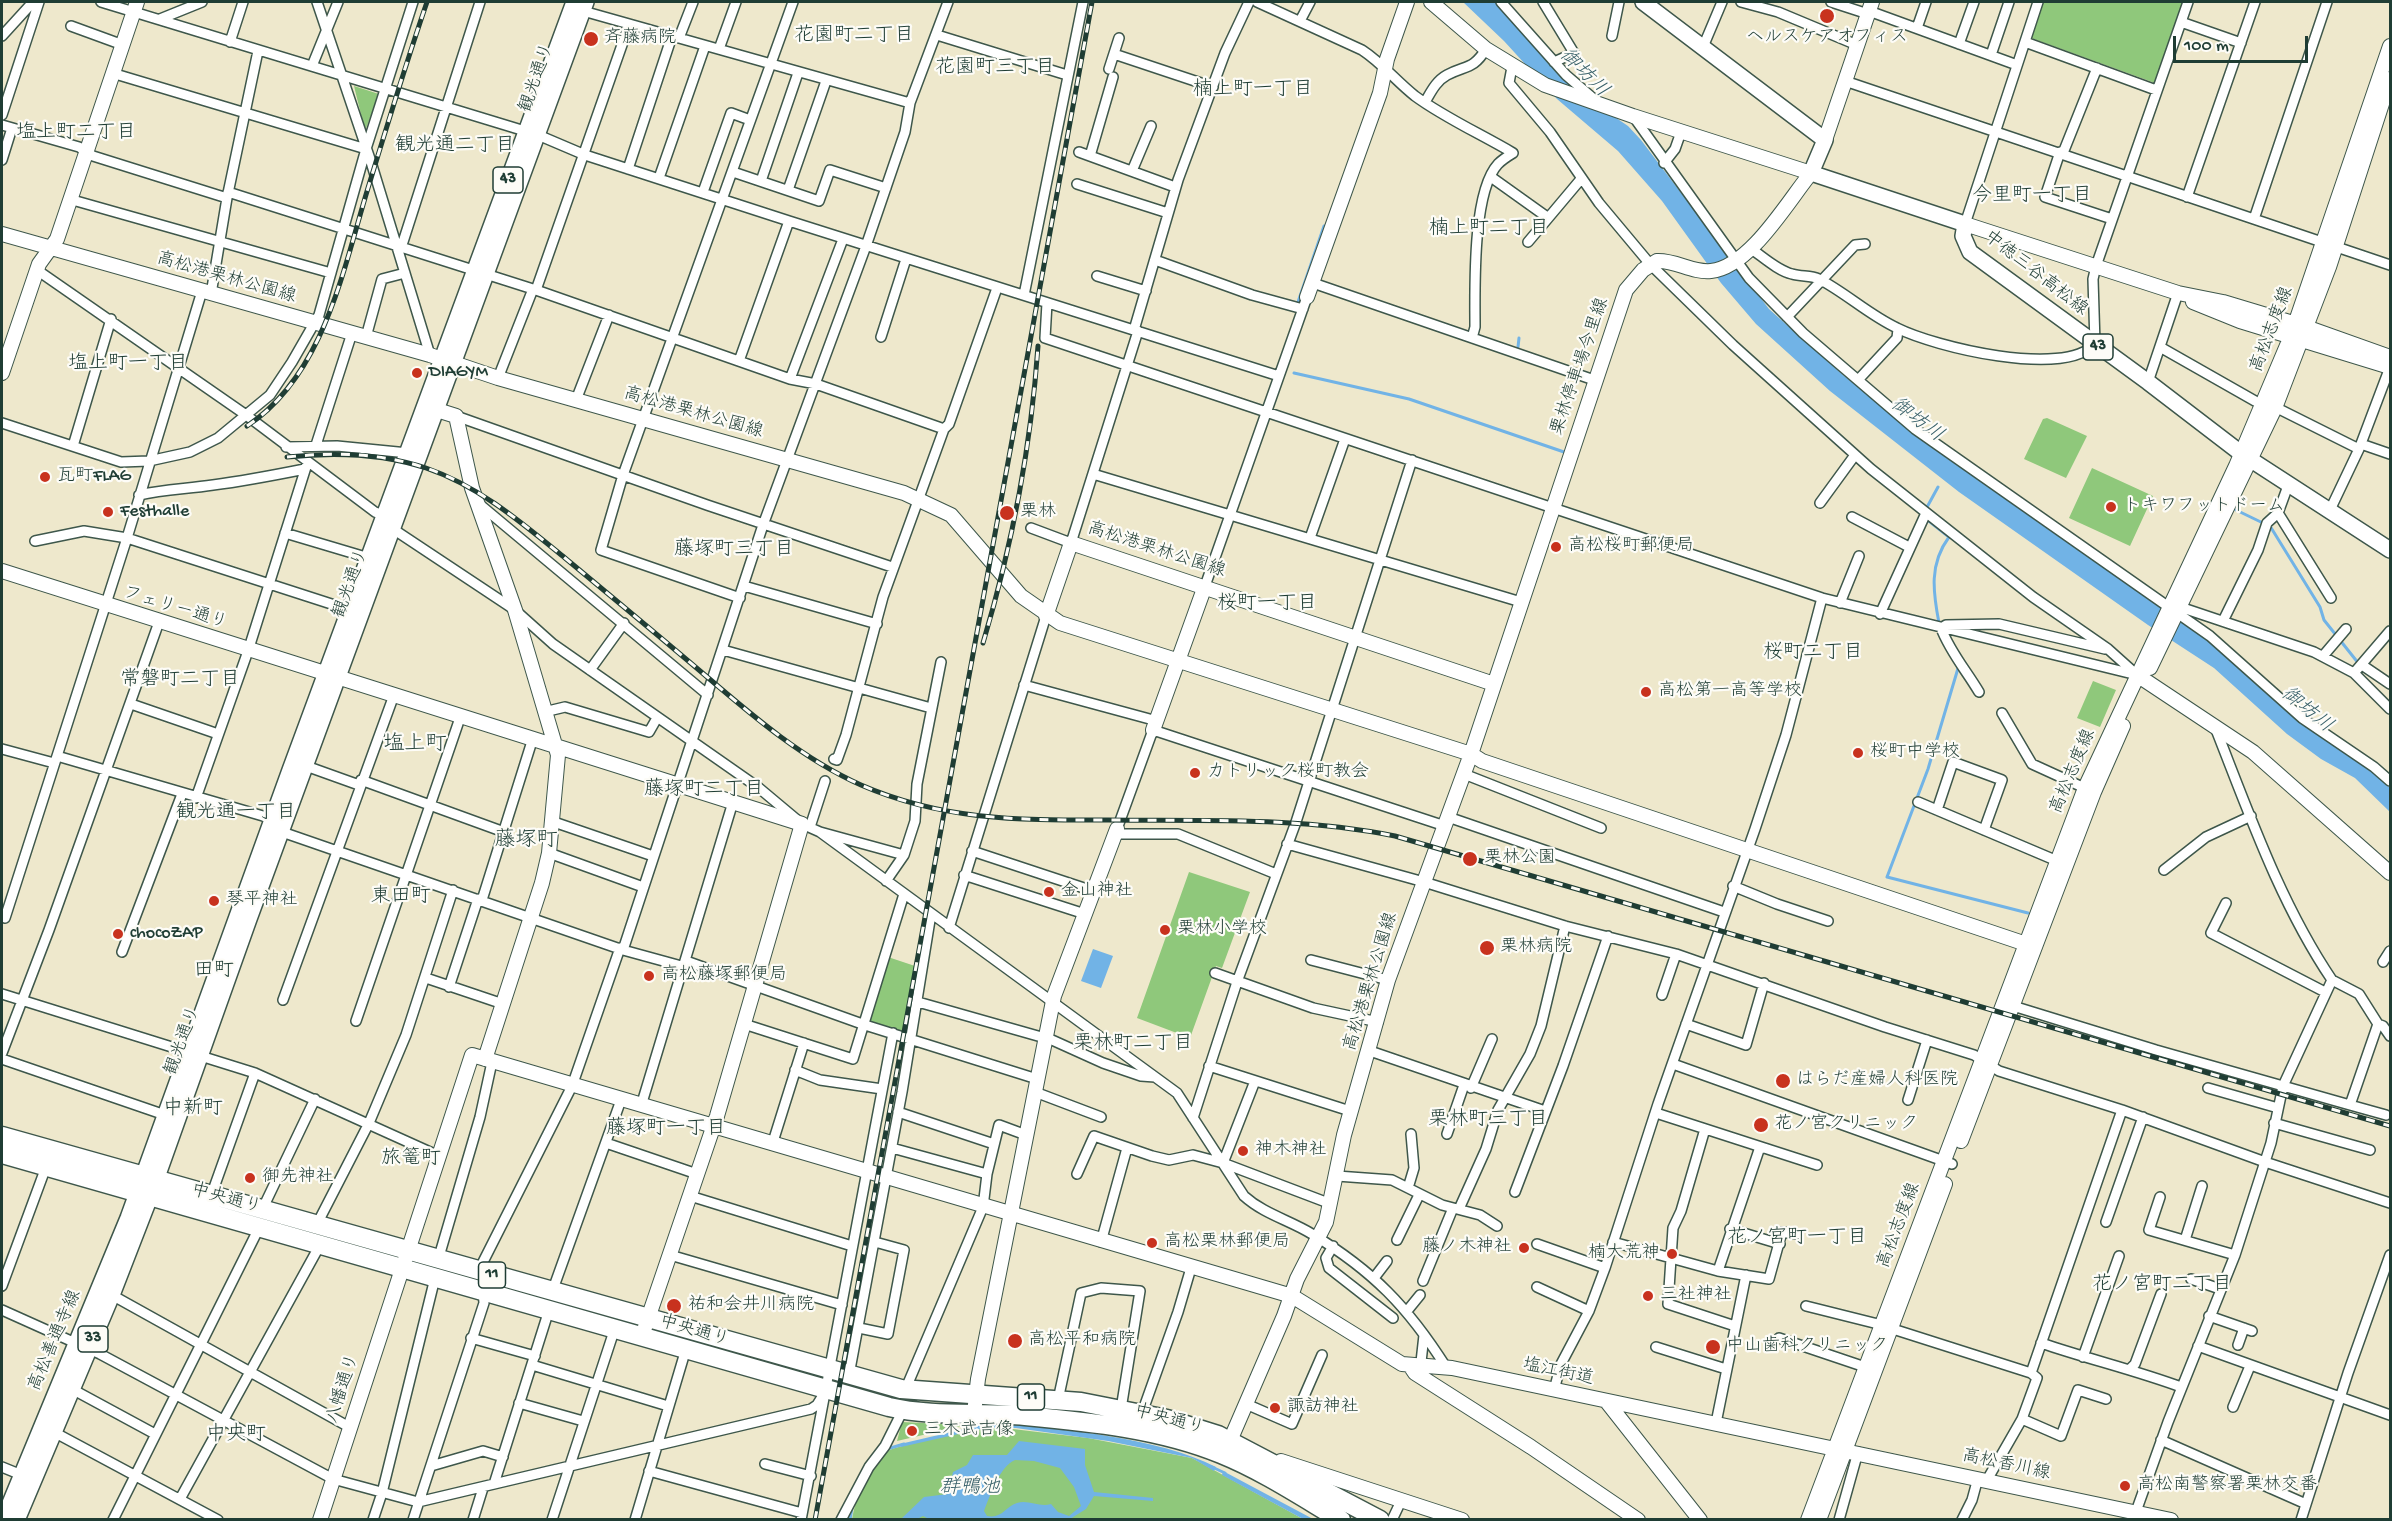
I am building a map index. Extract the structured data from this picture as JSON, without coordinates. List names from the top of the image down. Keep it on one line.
{"streets":{"highway":["中央通り","11"],"main road":["観光通り","43","中徳三谷高松線","33","高松善通寺線"],"street":["高松港栗林公園線","高松志度線","栗林停車場今里線","フェリー通り","塩江街道","八幡通り","高松香川線"]},"crossings":[["観光通り","高松港栗林公園線"],["観光通り","フェリー通り"],["観光通り","中央通り"],["観光通り","高松善通寺線"],["中徳三谷高松線","高松志度線"],["高松港栗林公園線","栗林停車場今里線"],["高松港栗林公園線","中央通り"],["高松港栗林公園線","塩江街道"],["高松志度線","塩江街道"],["高松志度線","高松香川線"],["中央通り","高松善通寺線"],["中央通り","八幡通り"],["塩江街道","八幡通り"],["塩江街道","高松香川線"]],"districts":["花園町二丁目","花園町三丁目","楠上町一丁目","塩上町二丁目","観光通二丁目","今里町一丁目","楠上町二丁目","塩上町一丁目","藤塚町三丁目","桜町一丁目","桜町二丁目","常磐町二丁目","塩上町","藤塚町二丁目","観光通一丁目","藤塚町","東田町","田町","栗林町二丁目","中新町","栗林町三丁目","藤塚町一丁目","旅篭町","花ノ宮町一丁目","花ノ宮町二丁目","中央町"],"water":["御坊川","群鴨池"],"places":["ヘルスケアオフィス","斉藤病院","DIAGYM","瓦町FLAG","トキワフットドーム","Festhalle","栗林","高松桜町郵便局","高松第一高等学校","桜町中学校","カトリック桜町教会","栗林公園","金山神社","琴平神社","栗林小学校","chocoZAP","栗林病院","高松藤塚郵便局","はらだ産婦人科医院","花ノ宮クリニック","神木神社","御先神社","高松栗林郵便局","藤ノ木神社","楠大荒神","三社神社","祐和会井川病院","高松平和病院","中山歯科クリニック","諏訪神社","三木武吉像","高松南警察署栗林交番"],"scale_bar":"100 m"}
